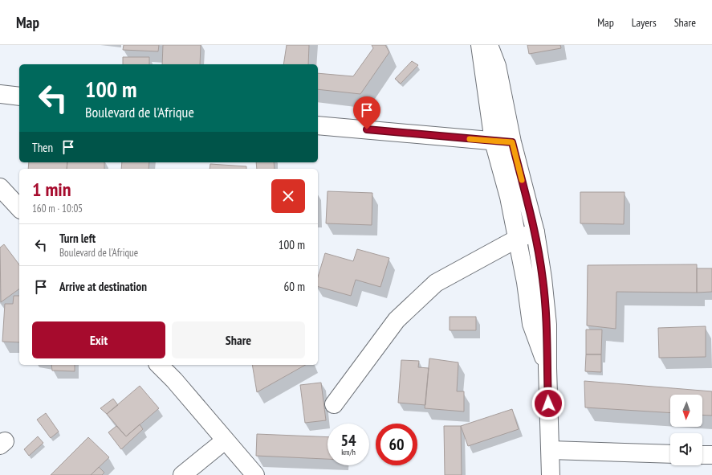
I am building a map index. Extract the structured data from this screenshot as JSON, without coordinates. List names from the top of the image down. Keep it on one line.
{"north":"bottom","page":{"header":"Map","nav":["Map","Layers","Share"],"turn":["100 m","Boulevard de l'Afrique"],"then":"Then","heading":["1 min","160 m · 10:05"],"list":[{"name":"Turn left","note":"Boulevard de l'Afrique","value":"100 m"},{"name":"Arrive at destination","value":"60 m"}],"buttons":["Exit","Share"],"speed":"54 km/h","limit":"60"}}
